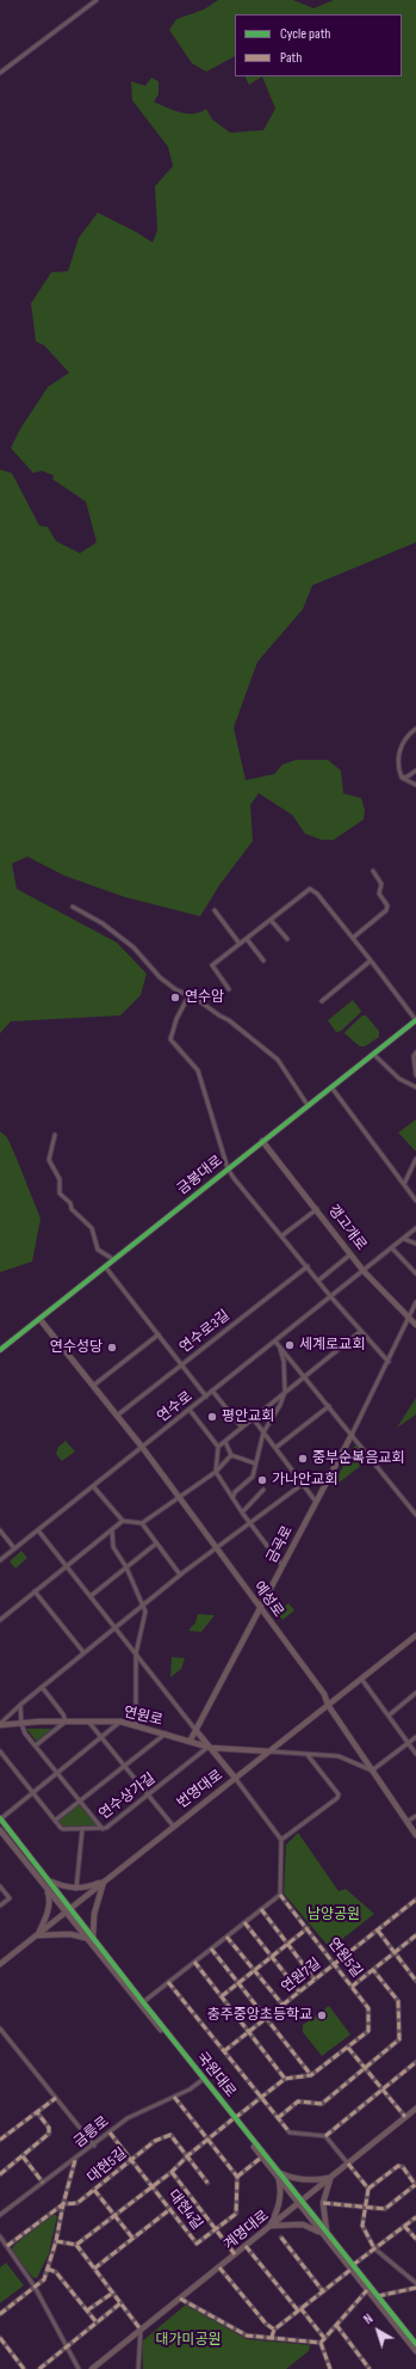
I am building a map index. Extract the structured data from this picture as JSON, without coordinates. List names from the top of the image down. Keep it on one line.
{"streets":{"street":["금봉대로","갱고개로","연수로3길","연수로","금곡로","예성로","연원로","번영대로","연수상가길","연원5길","연원7길","국원대로","금릉로","대현5길","대현4길","계명대로"]},"crossings":[["금봉대로","갱고개로"],["금봉대로","예성로"],["갱고개로","연수로"],["갱고개로","금곡로"],["연수로3길","예성로"],["연수로","예성로"],["금곡로","예성로"],["금곡로","연원로"],["예성로","번영대로"],["연원로","번영대로"],["연원로","연수상가길"],["번영대로","국원대로"],["연원5길","연원7길"],["국원대로","금릉로"],["국원대로","계명대로"],["금릉로","대현4길"],["대현5길","대현4길"]],"parks":["남양공원","대가미공원"],"places":["연수암","세계로교회","연수성당","평안교회","중부순복음교회","가나안교회","충주중앙초등학교"],"legend":["Cycle path","Path"],"north":"top left"}
